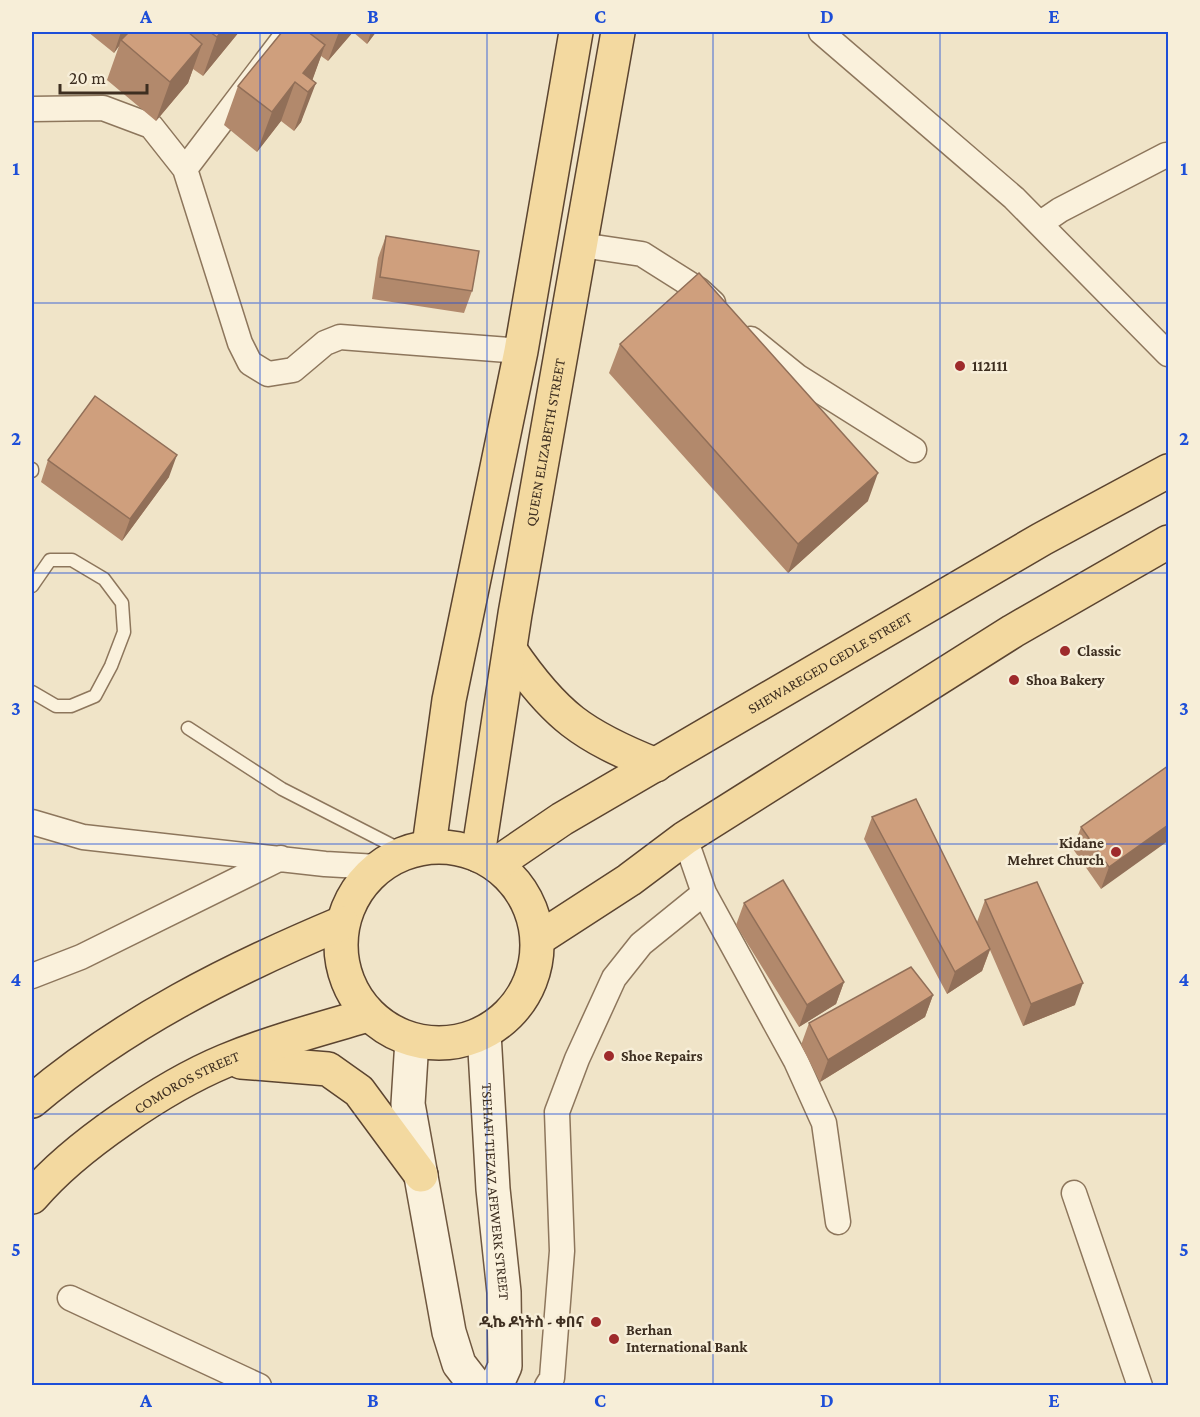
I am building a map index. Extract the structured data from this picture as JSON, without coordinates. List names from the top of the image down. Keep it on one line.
{"streets":{"main road":["QUEEN ELIZABETH STREET","SHEWAREGED GEDLE STREET","COMOROS STREET","TSEHAFI TIEZAZ AFEWERK STREET"]},"crossings":[["QUEEN ELIZABETH STREET","SHEWAREGED GEDLE STREET"],["QUEEN ELIZABETH STREET","COMOROS STREET"],["QUEEN ELIZABETH STREET","TSEHAFI TIEZAZ AFEWERK STREET"],["SHEWAREGED GEDLE STREET","COMOROS STREET"],["SHEWAREGED GEDLE STREET","TSEHAFI TIEZAZ AFEWERK STREET"],["COMOROS STREET","TSEHAFI TIEZAZ AFEWERK STREET"]],"places":["112111","Classic","Shoa Bakery","Kidane Mehret Church","Shoe Repairs","ዲኬ ዶነትስ - ቀበና","Berhan International Bank"],"scale_bar":"20 m","grid":{"columns":["A","B","C","D","E"],"rows":["1","2","3","4","5"]}}
